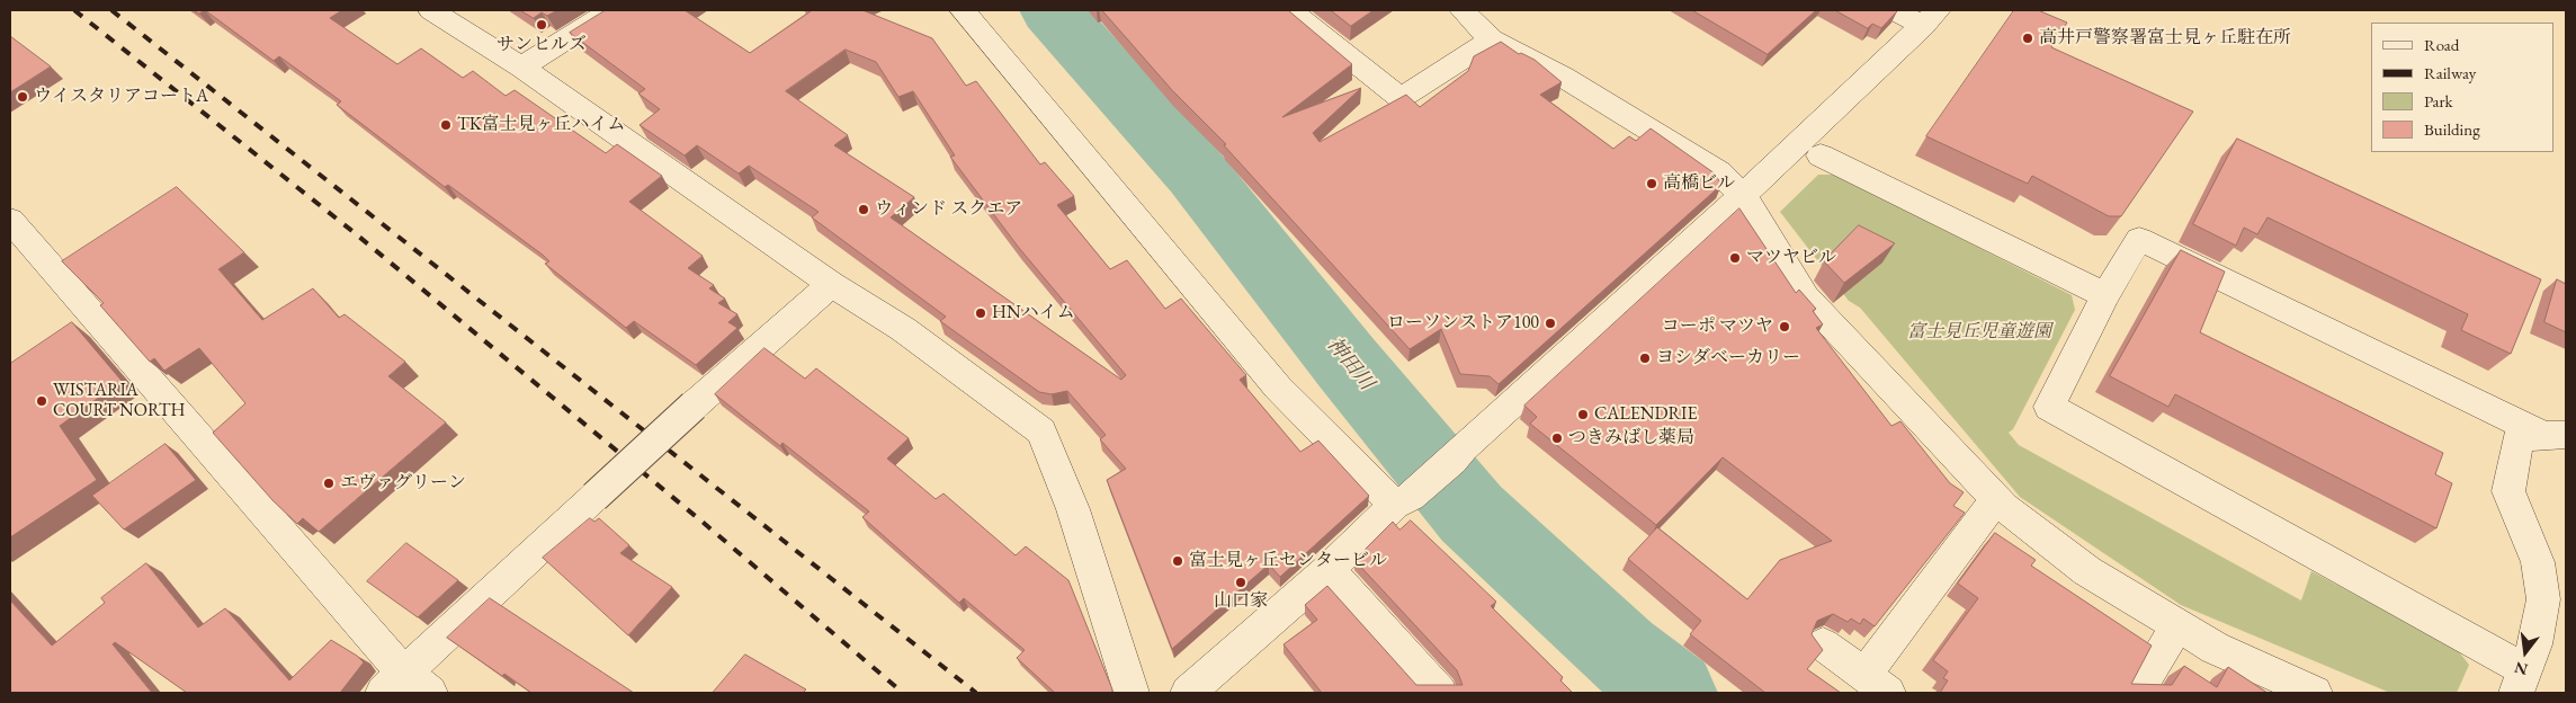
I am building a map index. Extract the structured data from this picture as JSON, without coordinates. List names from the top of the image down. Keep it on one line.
{"water":["神田川"],"parks":["富士見丘児童遊園"],"places":["サンヒルズ","高井戸警察署富士見ヶ丘駐在所","ウイスタリアコートA","TK富士見ヶ丘ハイム","高橋ビル","ウィンド スクエア","マツヤビル","HNハイム","ローソンストア100","コーポ マツヤ","ヨシダベーカリー","WISTARIA COURT NORTH","CALENDRIE","つきみばし薬局","エヴァグリーン","富士見ヶ丘センタービル","山口家"],"legend":["Road","Railway","Park","Building"],"north":"bottom"}
